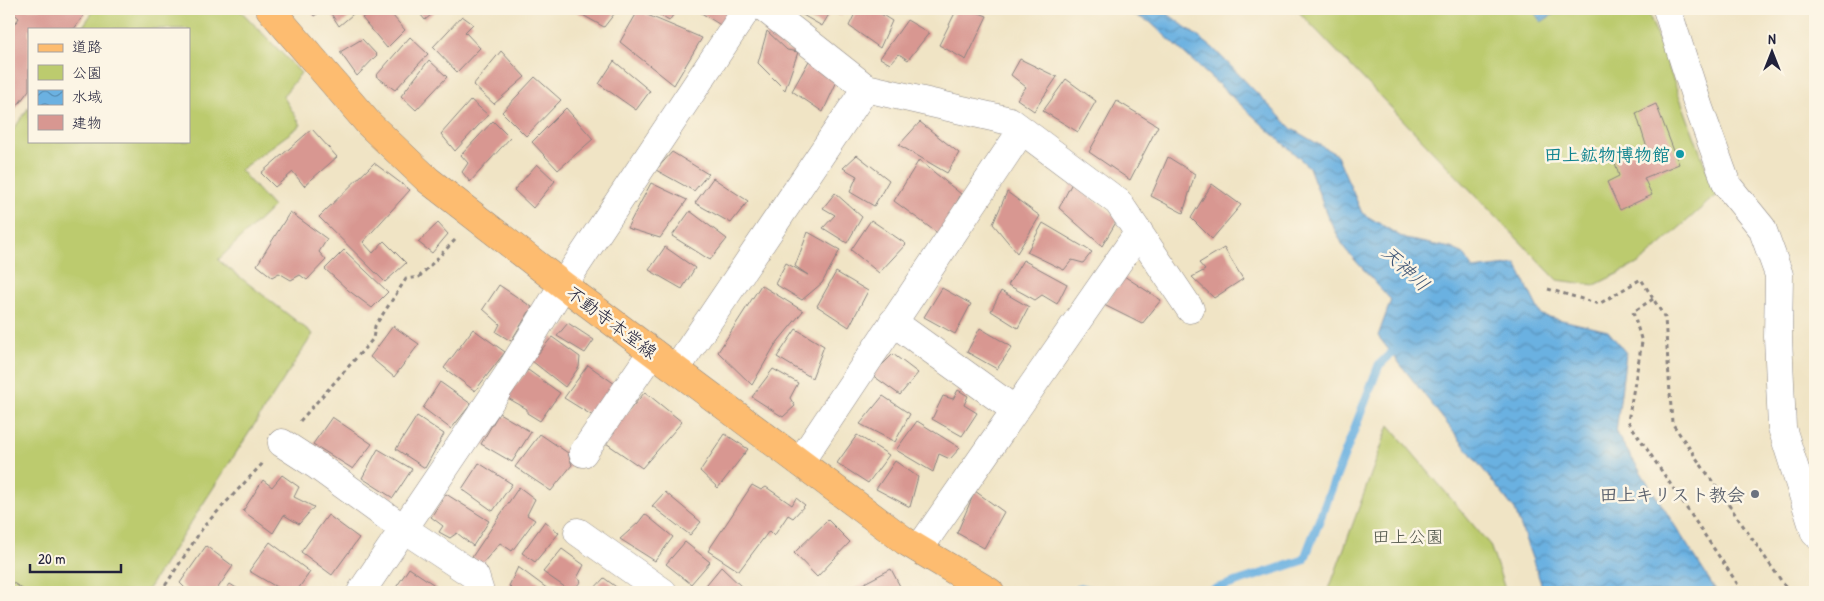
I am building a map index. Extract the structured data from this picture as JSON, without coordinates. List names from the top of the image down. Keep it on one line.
{"streets":{"main road":["不動寺本堂線"]},"water":["天神川"],"parks":["田上公園"],"places":["田上鉱物博物館","田上キリスト教会"],"legend":["道路","公園","水域","建物"],"scale_bar":"20 m","north":"top"}
